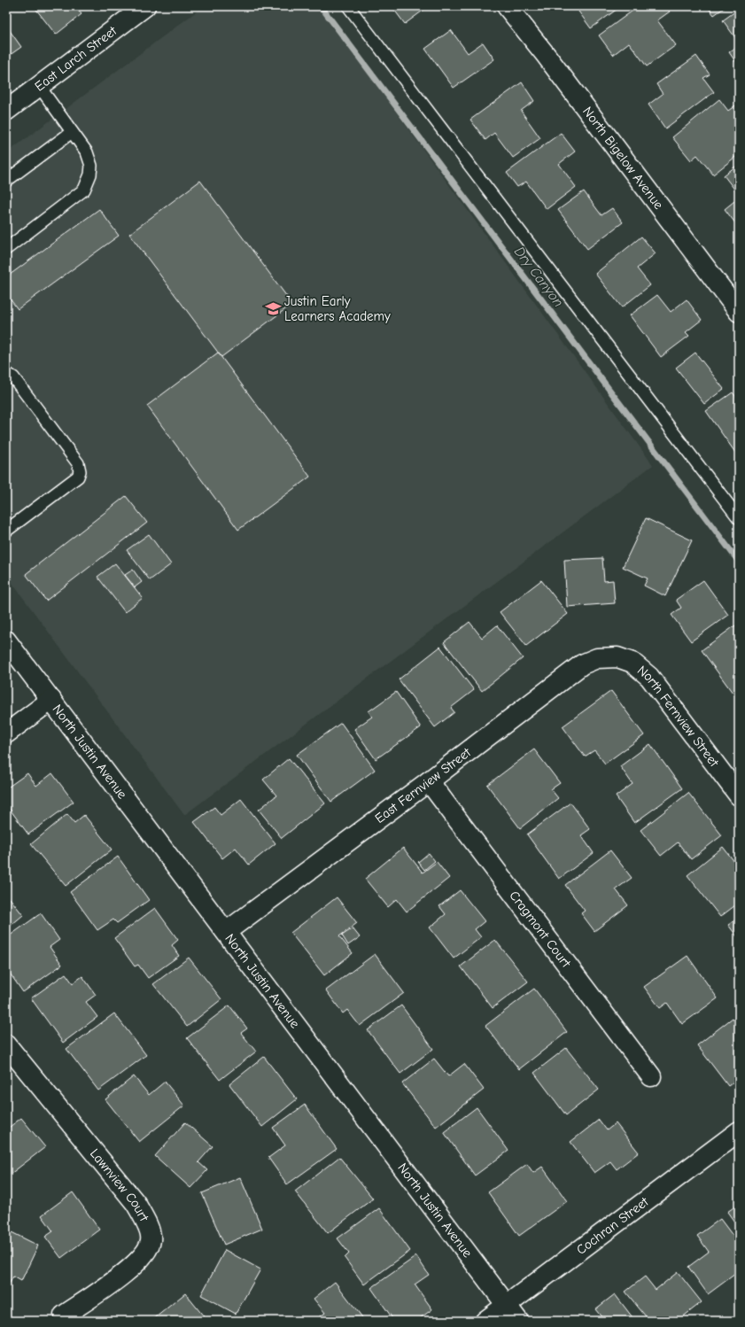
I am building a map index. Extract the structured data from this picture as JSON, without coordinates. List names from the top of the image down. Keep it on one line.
{"streets":{"street":["East Larch Street","North Bigelow Avenue","North Fernview Street","North Justin Avenue","East Fernview Street","Cragmont Court","Lawnview Court","Cochran Street"]},"crossings":[["North Fernview Street","East Fernview Street"],["North Justin Avenue","East Fernview Street"],["North Justin Avenue","Cochran Street"],["East Fernview Street","Cragmont Court"]],"water":["Dry Canyon"],"places":{"school or university":["Justin Early Learners Academy"]}}
